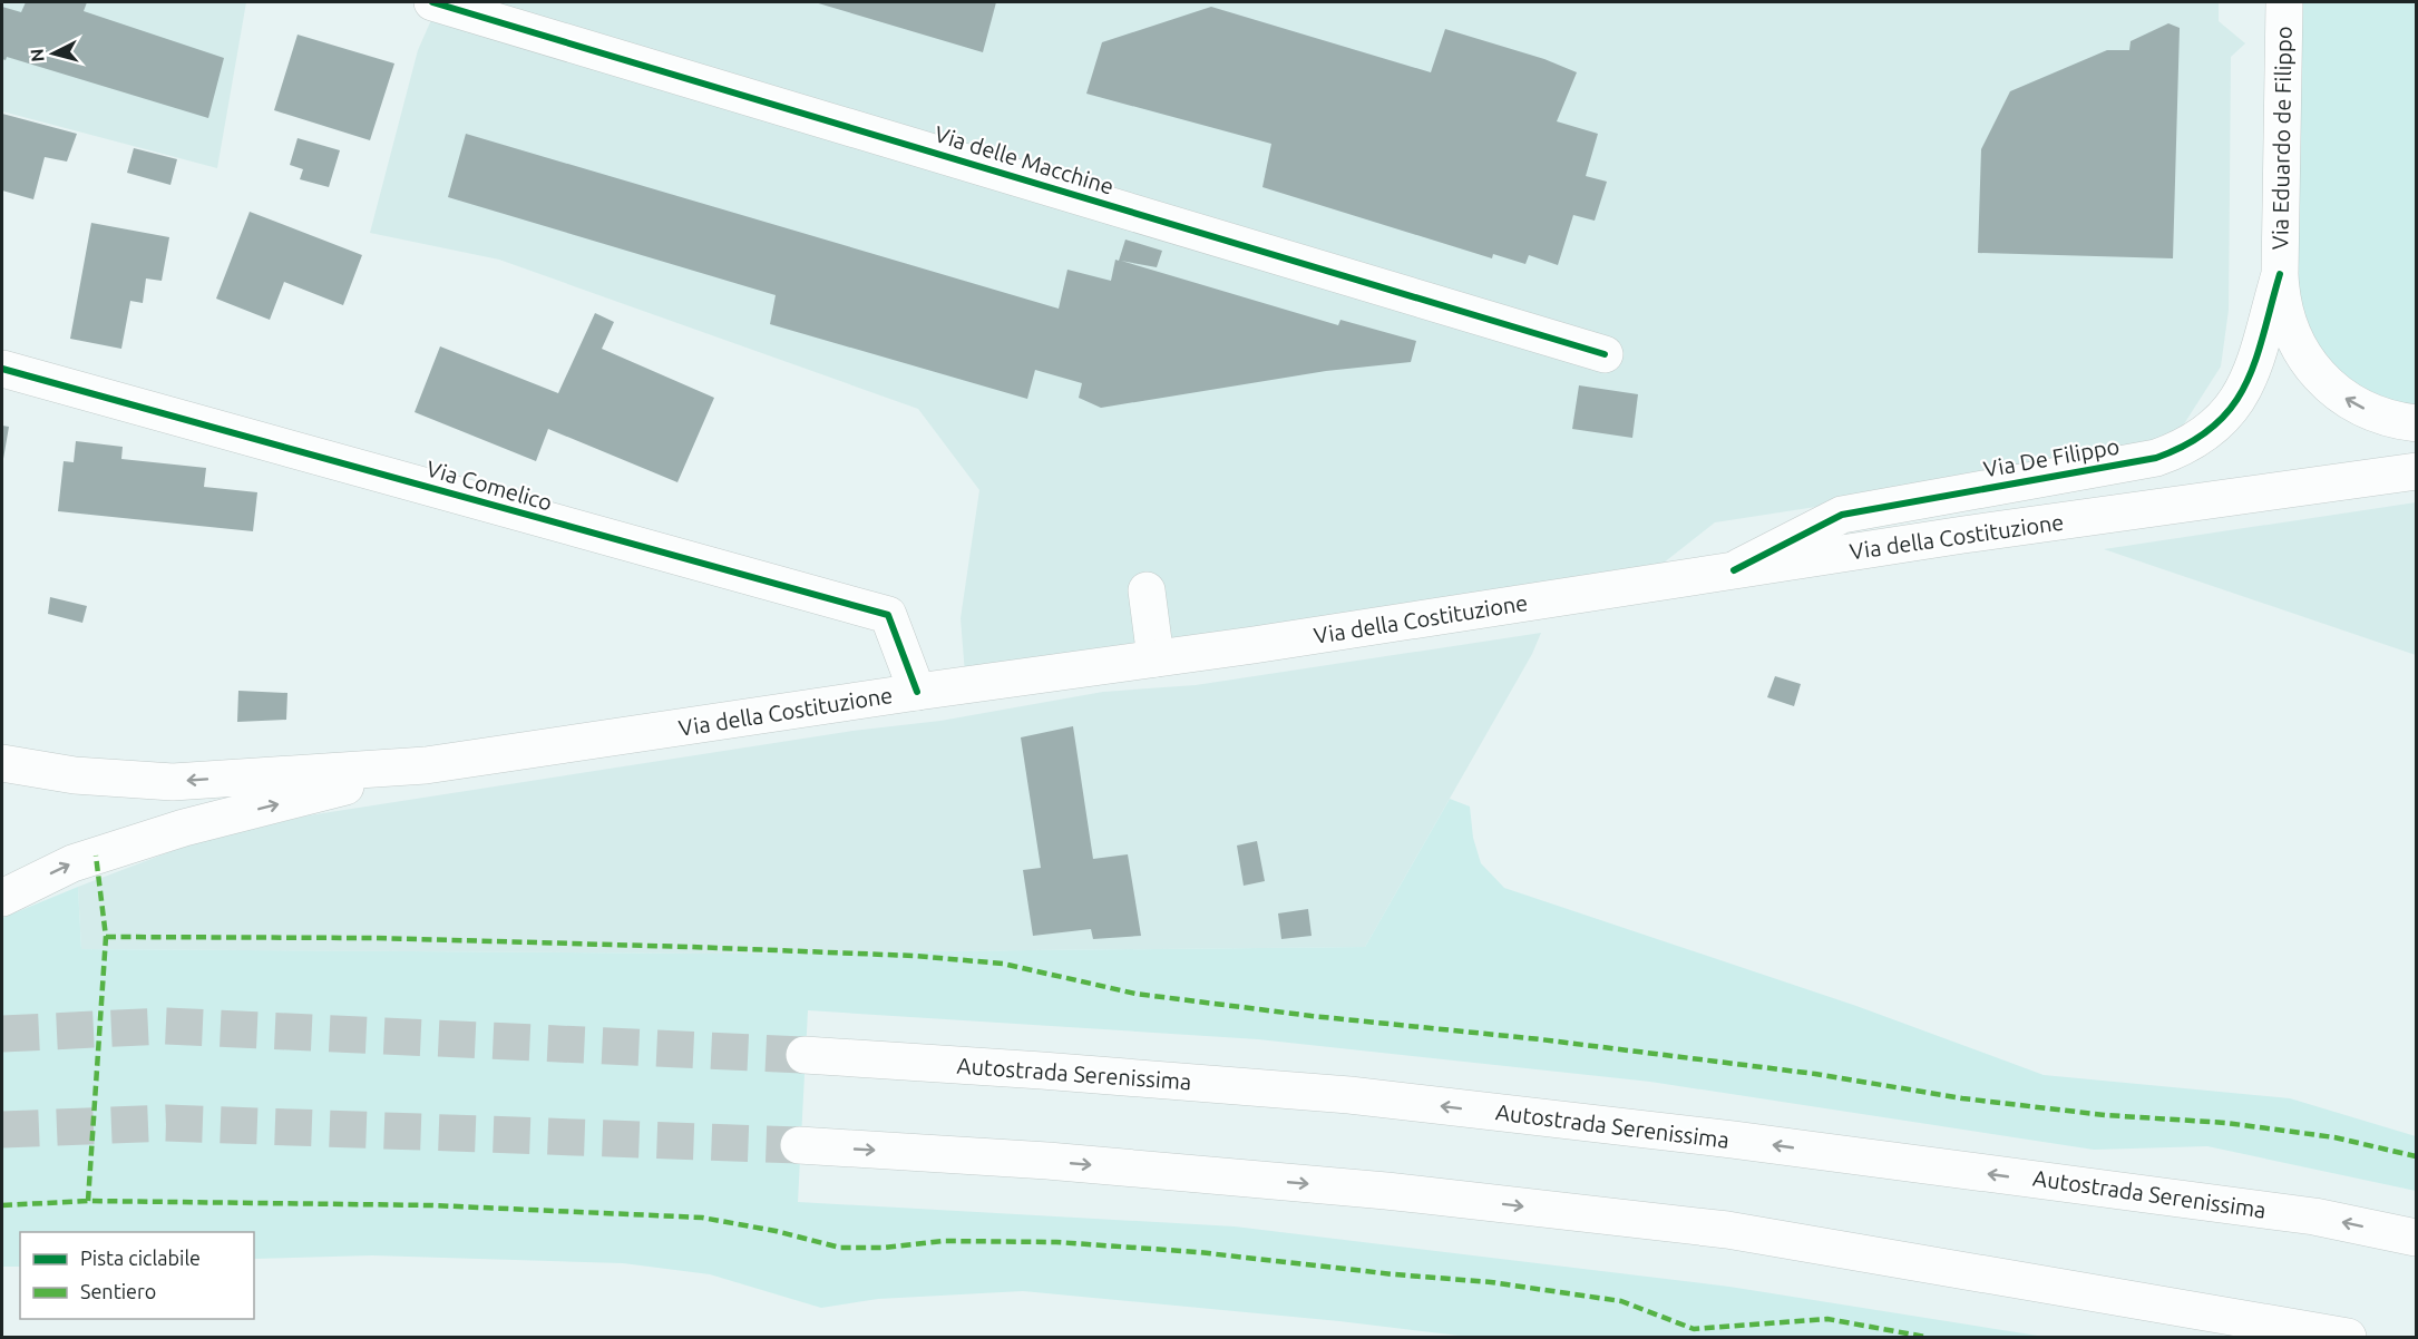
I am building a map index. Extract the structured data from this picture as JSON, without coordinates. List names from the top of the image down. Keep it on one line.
{"streets":{"main road":["Via Eduardo de Filippo","Via delle Macchine","Via De Filippo","Via Comelico","Via della Costituzione","Autostrada Serenissima"]},"crossings":[["Via Eduardo de Filippo","Via De Filippo"],["Via De Filippo","Via della Costituzione"],["Via Comelico","Via della Costituzione"]],"legend":["Pista ciclabile","Sentiero"],"north":"left"}
